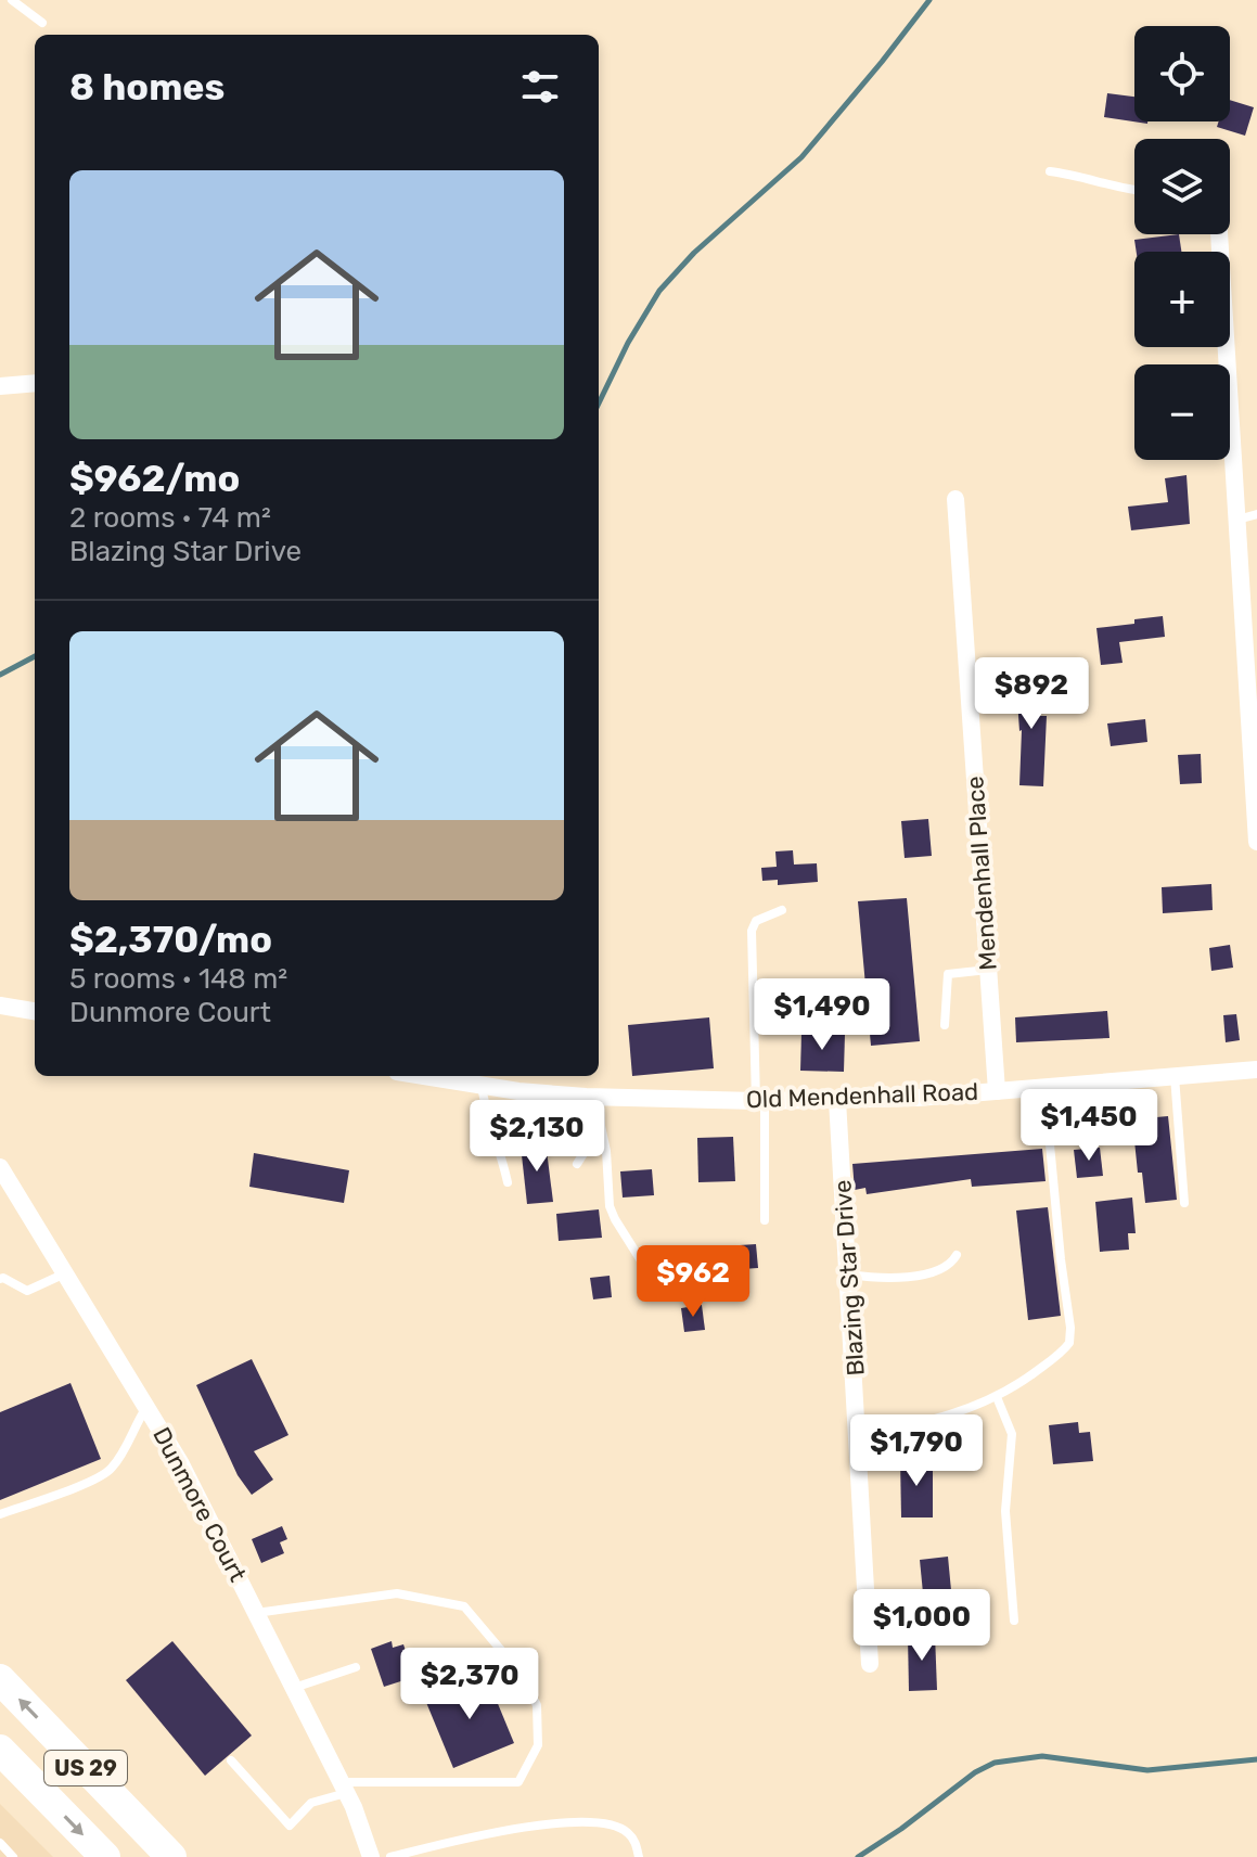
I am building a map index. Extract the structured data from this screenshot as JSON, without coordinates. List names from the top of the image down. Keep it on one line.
{"streets":{"highway":["US 29"],"street":["Mendenhall Place","Old Mendenhall Road","Blazing Star Drive","Dunmore Court"]},"crossings":[["Mendenhall Place","Old Mendenhall Road"],["Old Mendenhall Road","Blazing Star Drive"]],"page":{"map_buttons":["+","−"],"heading":"8 homes","list":[{"name":"$962/mo","note":"2 rooms · 74 m² · Blazing Star Drive"},{"name":"$2,370/mo","note":"5 rooms · 148 m² · Dunmore Court"}],"price":["$892","$1,490","$1,450","$2,130","$962","$1,790","$1,000","$2,370"]}}
